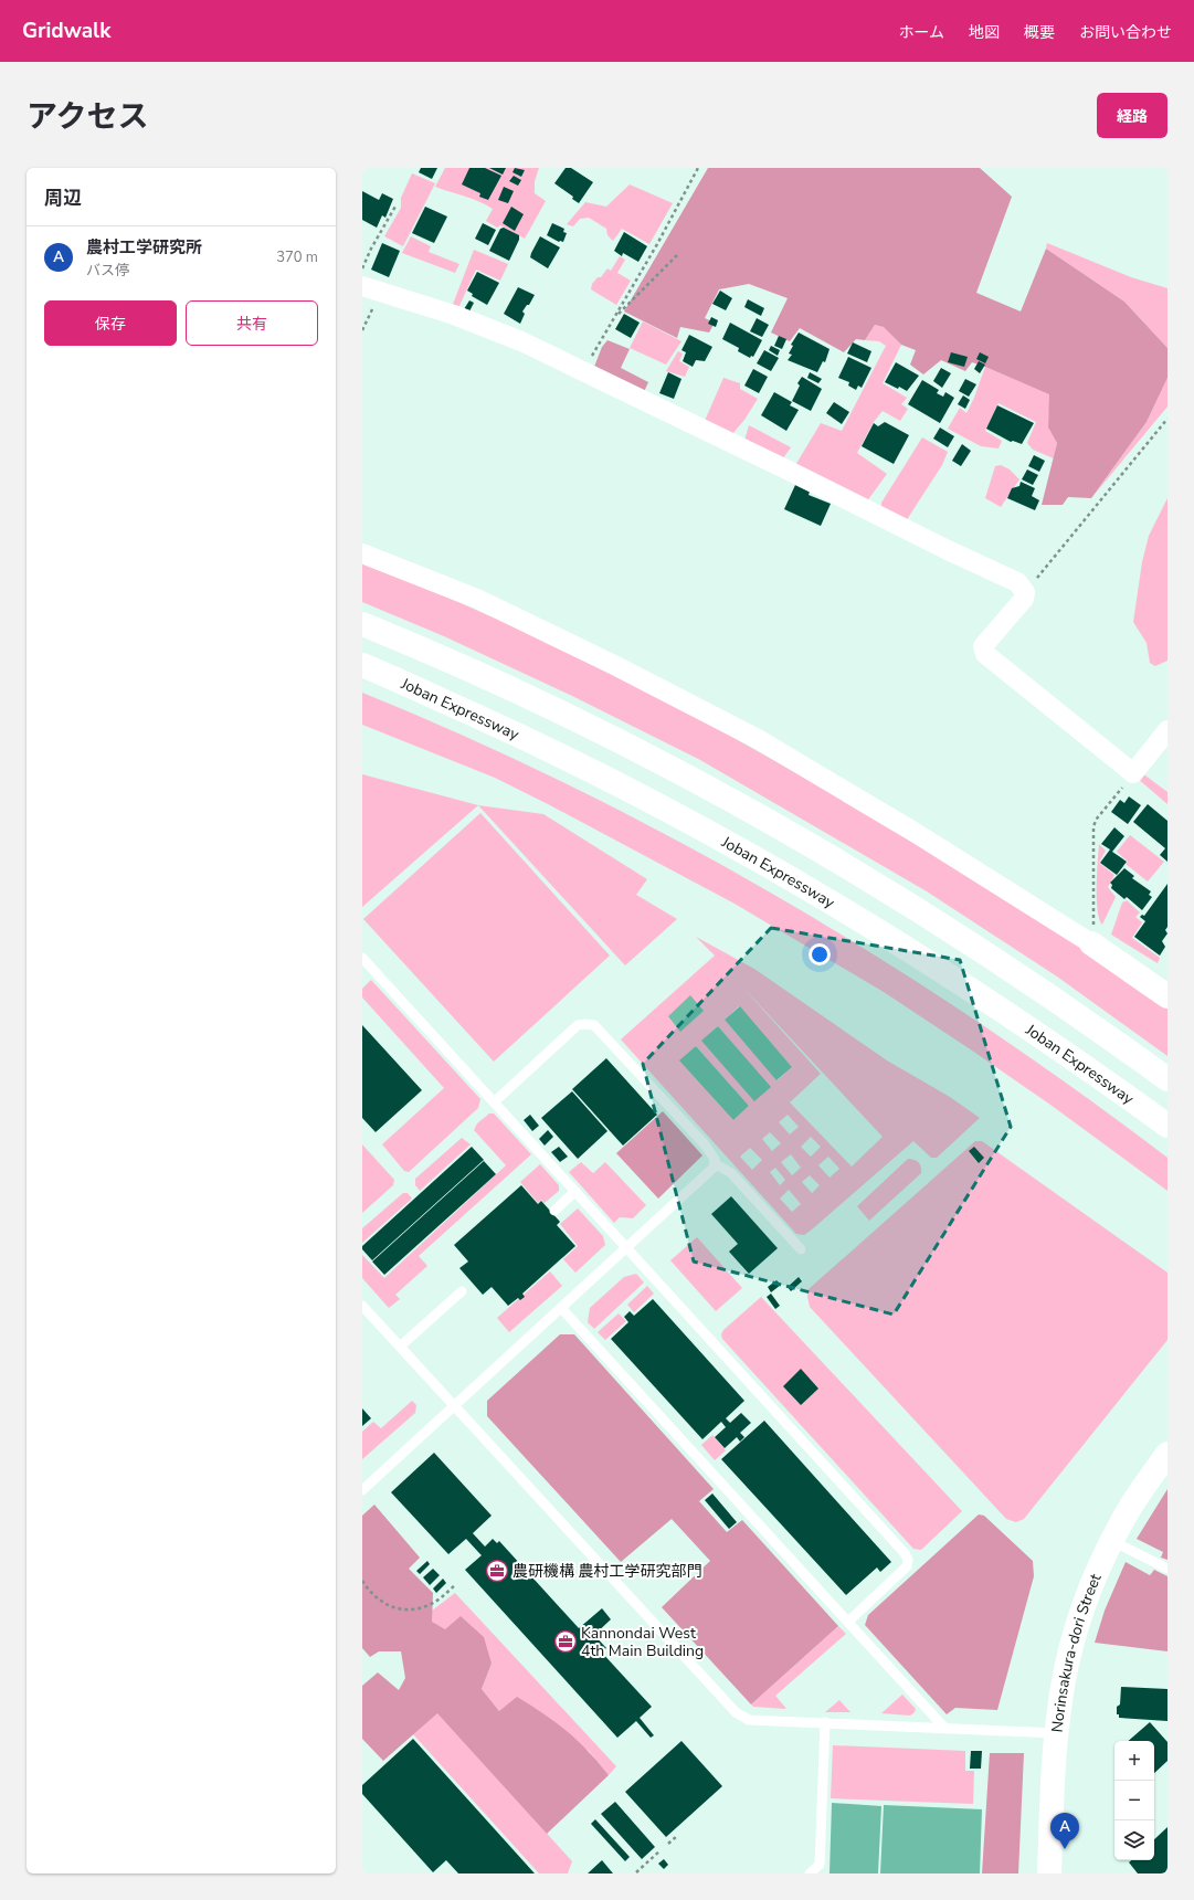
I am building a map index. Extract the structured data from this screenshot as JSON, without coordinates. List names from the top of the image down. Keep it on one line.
{"streets":{"main road":["Joban Expressway","Norinsakura-dori Street"]},"places":{"office":["農研機構 農村工学研究部門","Kannondai West 4th Main Building"]},"page":{"header":"Gridwalk","nav":["ホーム","地図","概要","お問い合わせ"],"title":"アクセス","buttons":["経路",["保存","共有"]],"heading":"周辺","list":[{"mark":"A","name":"農村工学研究所","note":"バス停","value":"370 m"}],"map_buttons":["+","−"],"pins":"A"}}
